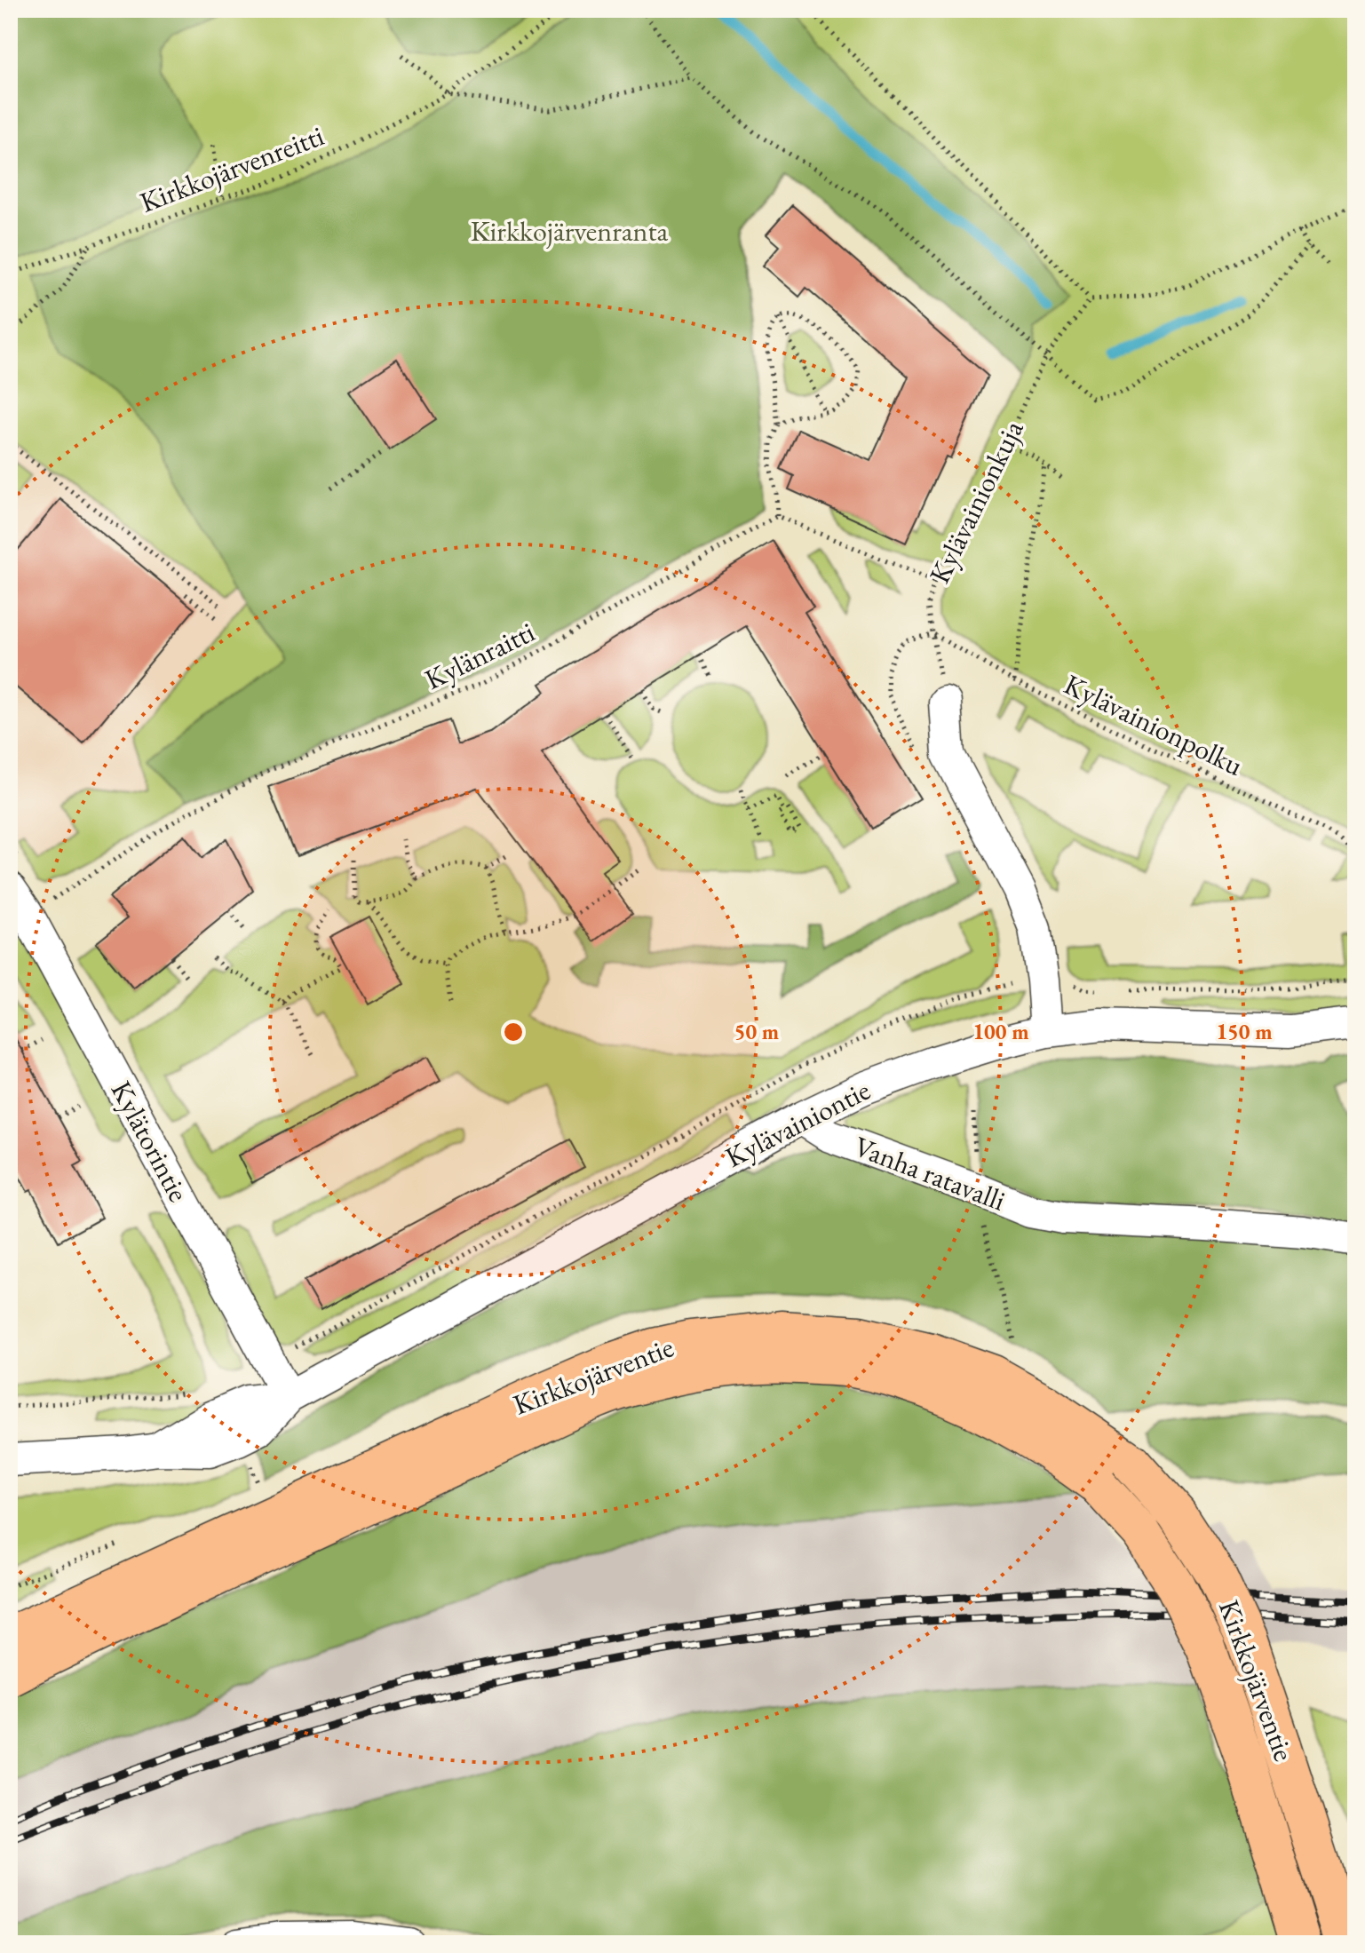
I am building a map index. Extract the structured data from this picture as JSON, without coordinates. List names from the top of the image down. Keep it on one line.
{"streets":{"main road":["Kirkkojärventie"],"street":["Kylävainiontie","Kylätorintie","Vanha ratavalli"],"path":["Kirkkojärvenreitti","Kylävainionkuja","Kylänraitti","Kylävainionpolku"]},"crossings":[["Kylävainionkuja","Kylävainionpolku"],["Kylävainiontie","Kylätorintie"],["Kylävainiontie","Vanha ratavalli"]],"parks":["Kirkkojärvenranta"],"rings":["50 m","100 m","150 m"]}
